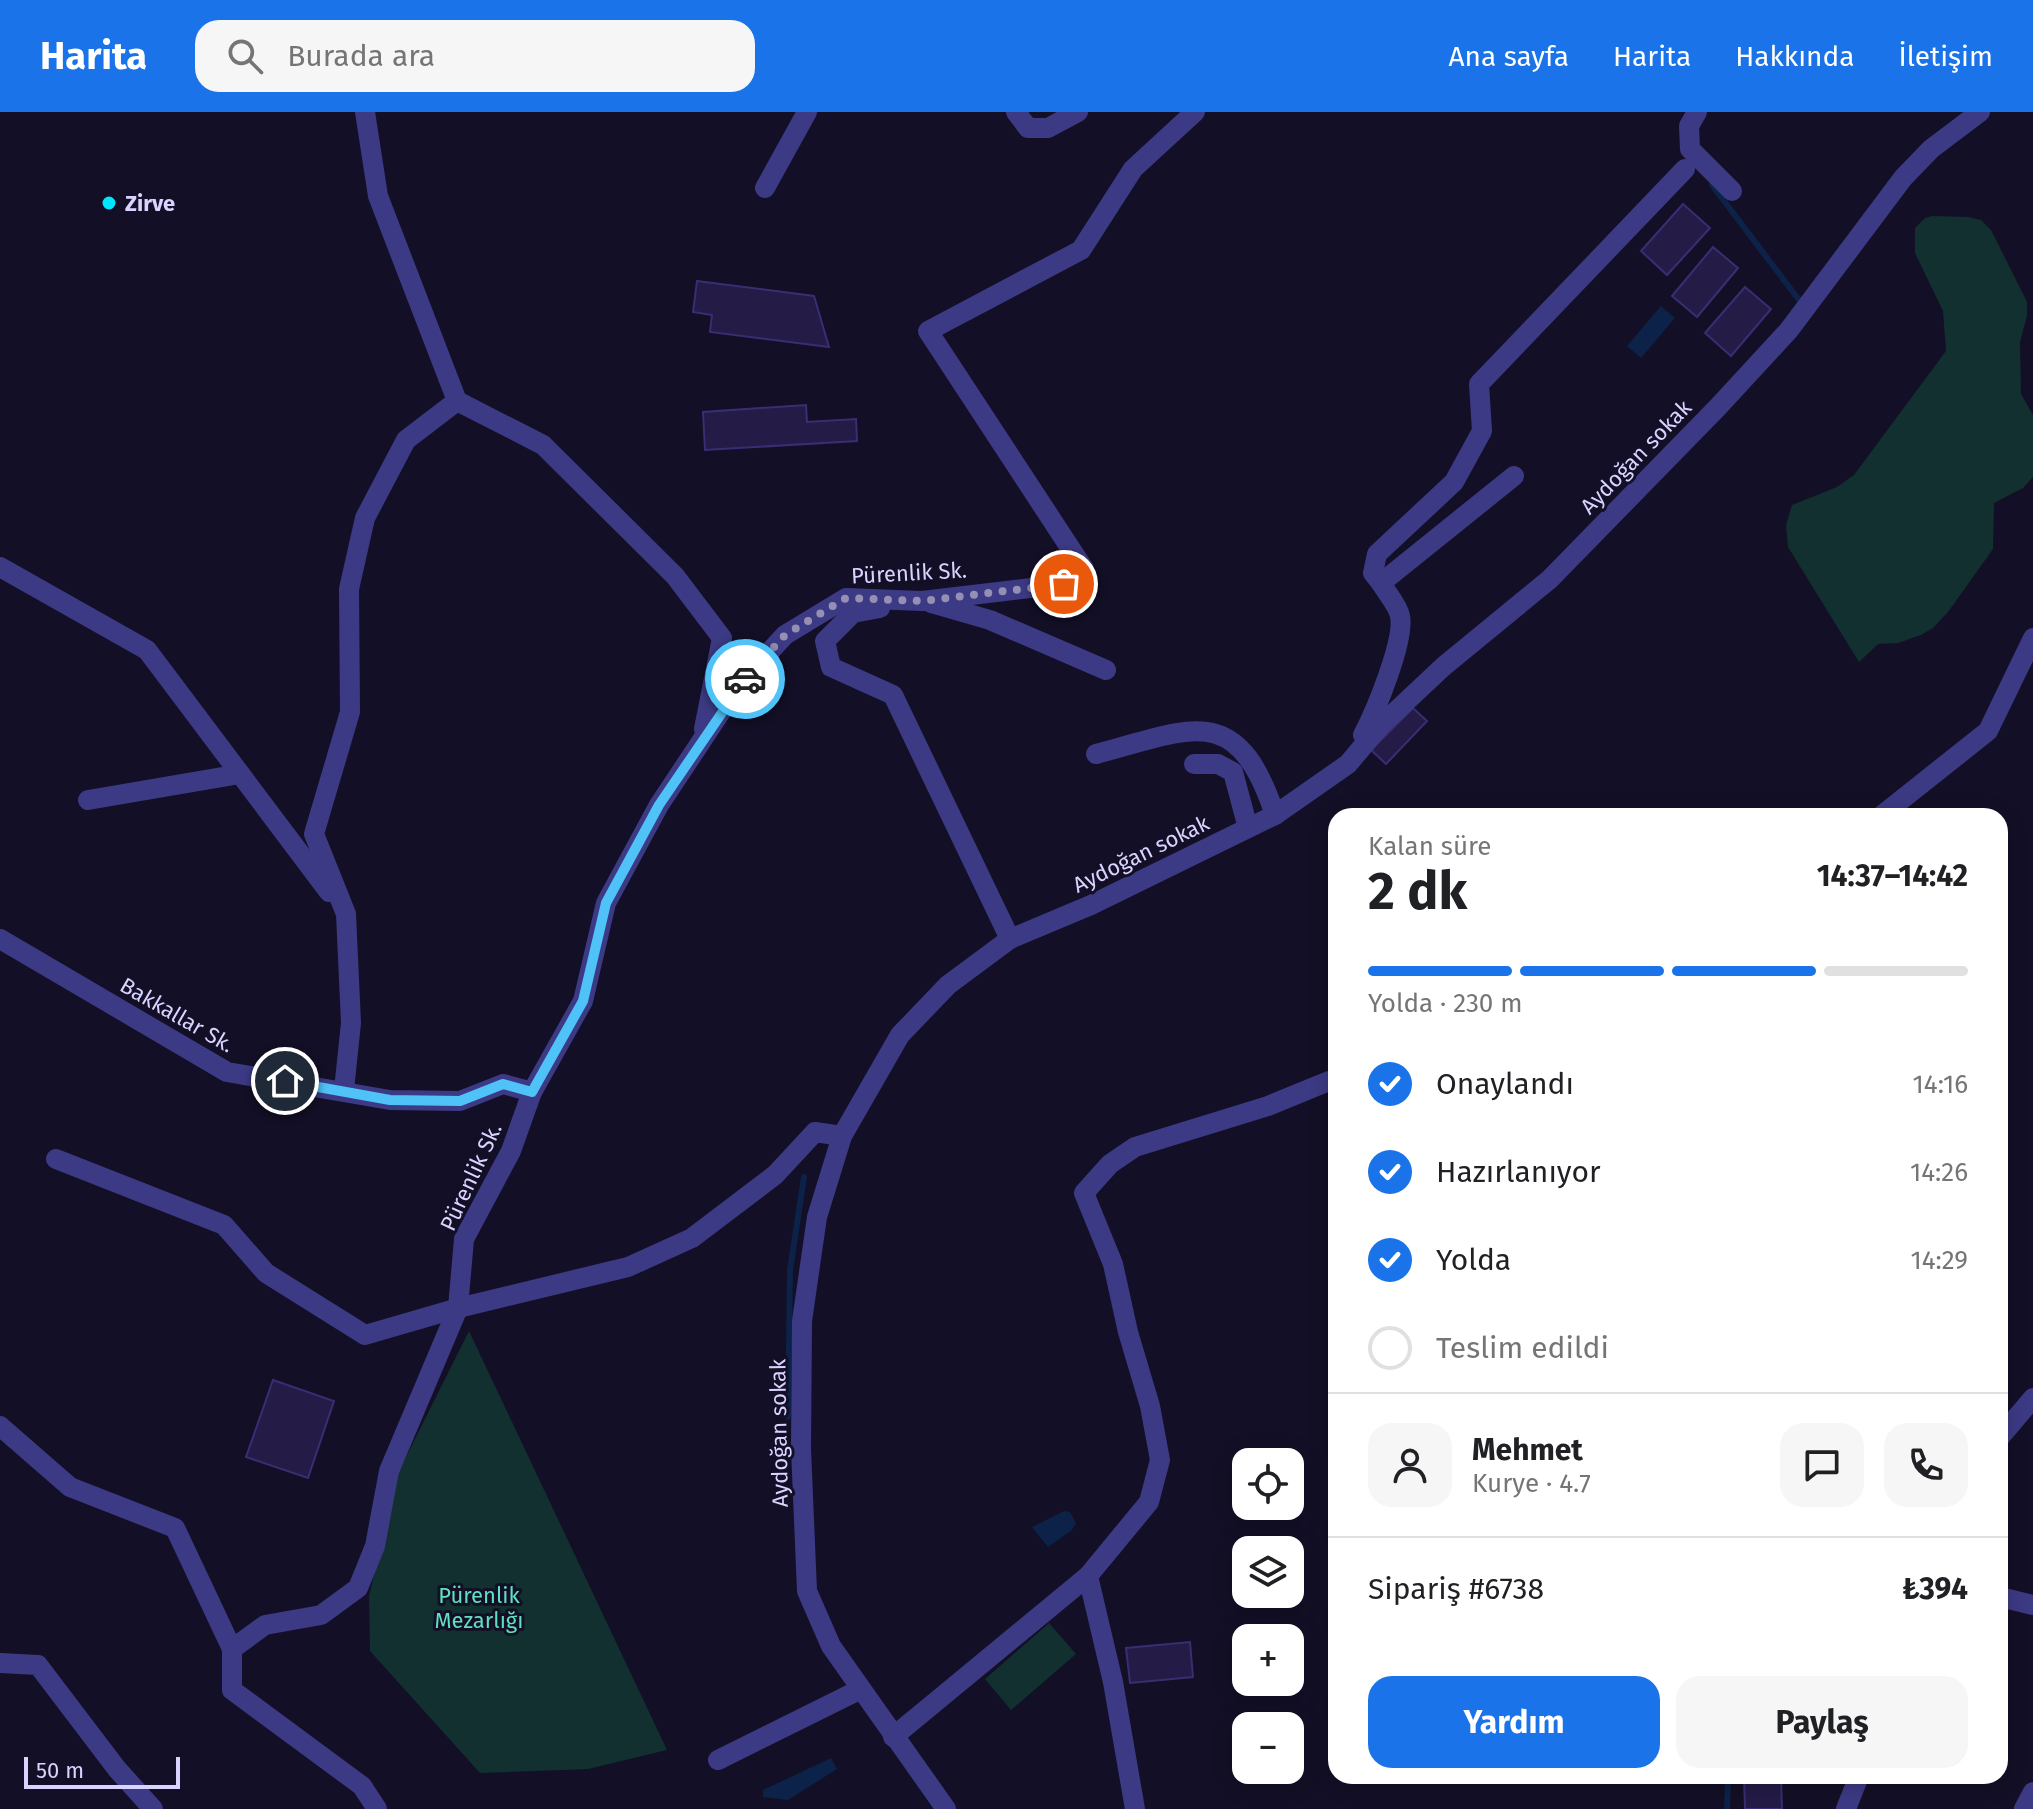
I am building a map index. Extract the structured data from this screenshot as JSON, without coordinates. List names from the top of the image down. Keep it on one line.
{"streets":{"street":["Aydoğan sokak","Pürenlik Sk.","Bakkallar Sk."]},"crossings":[["Pürenlik Sk.","Bakkallar Sk."]],"parks":["Pürenlik Mezarlığı"],"places":["Zirve"],"scale_bar":"50 m","page":{"header":"Harita","search":"Burada ara","nav":["Ana sayfa","Harita","Hakkında","İletişim"],"heading":["2 dk","Kalan süre","14:37–14:42"],"panel":["Mehmet","Kurye · 4.7","Sipariş #6738","₺394"],"bar":"Yolda · 230 m","list":[["Onaylandı","14:16"],["Hazırlanıyor","14:26"],["Yolda","14:29"],"Teslim edildi"],"map_buttons":["+","−"],"buttons":["Yardım","Paylaş"],"scale":"50 m"}}
